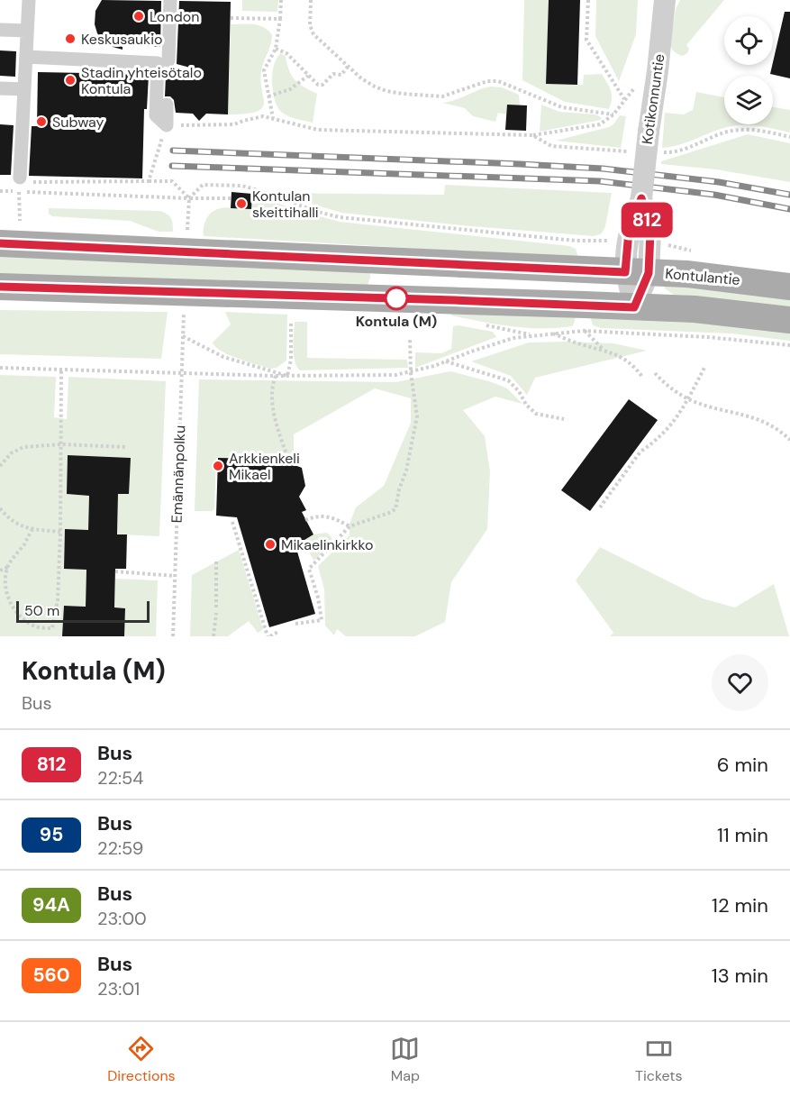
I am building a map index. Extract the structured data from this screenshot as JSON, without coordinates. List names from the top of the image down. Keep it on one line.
{"streets":{"main road":["Kontulantie"],"street":["Kotikonnuntie"],"path":["Emännänpolku"]},"crossings":[["Kotikonnuntie","Kontulantie"]],"places":["London","Keskusaukio","Stadin yhteisötalo Kontula","Subway","Kontulan skeittihalli","Kontula (M)","Arkkienkeli Mikael","Mikaelinkirkko"],"lines":["bus line 812"],"scale_bar":"50 m","page":{"on_map":"812","scale":"50 m","heading":["Kontula (M)","Bus"],"list":[{"mark":"812","name":"Bus","note":"22:54","value":"6 min"},{"mark":"95","name":"Bus","note":"22:59","value":"11 min"},{"mark":"94A","name":"Bus","note":"23:00","value":"12 min"},{"mark":"560","name":"Bus","note":"23:01","value":"13 min"}],"tabs":["Directions","Map","Tickets"]}}
